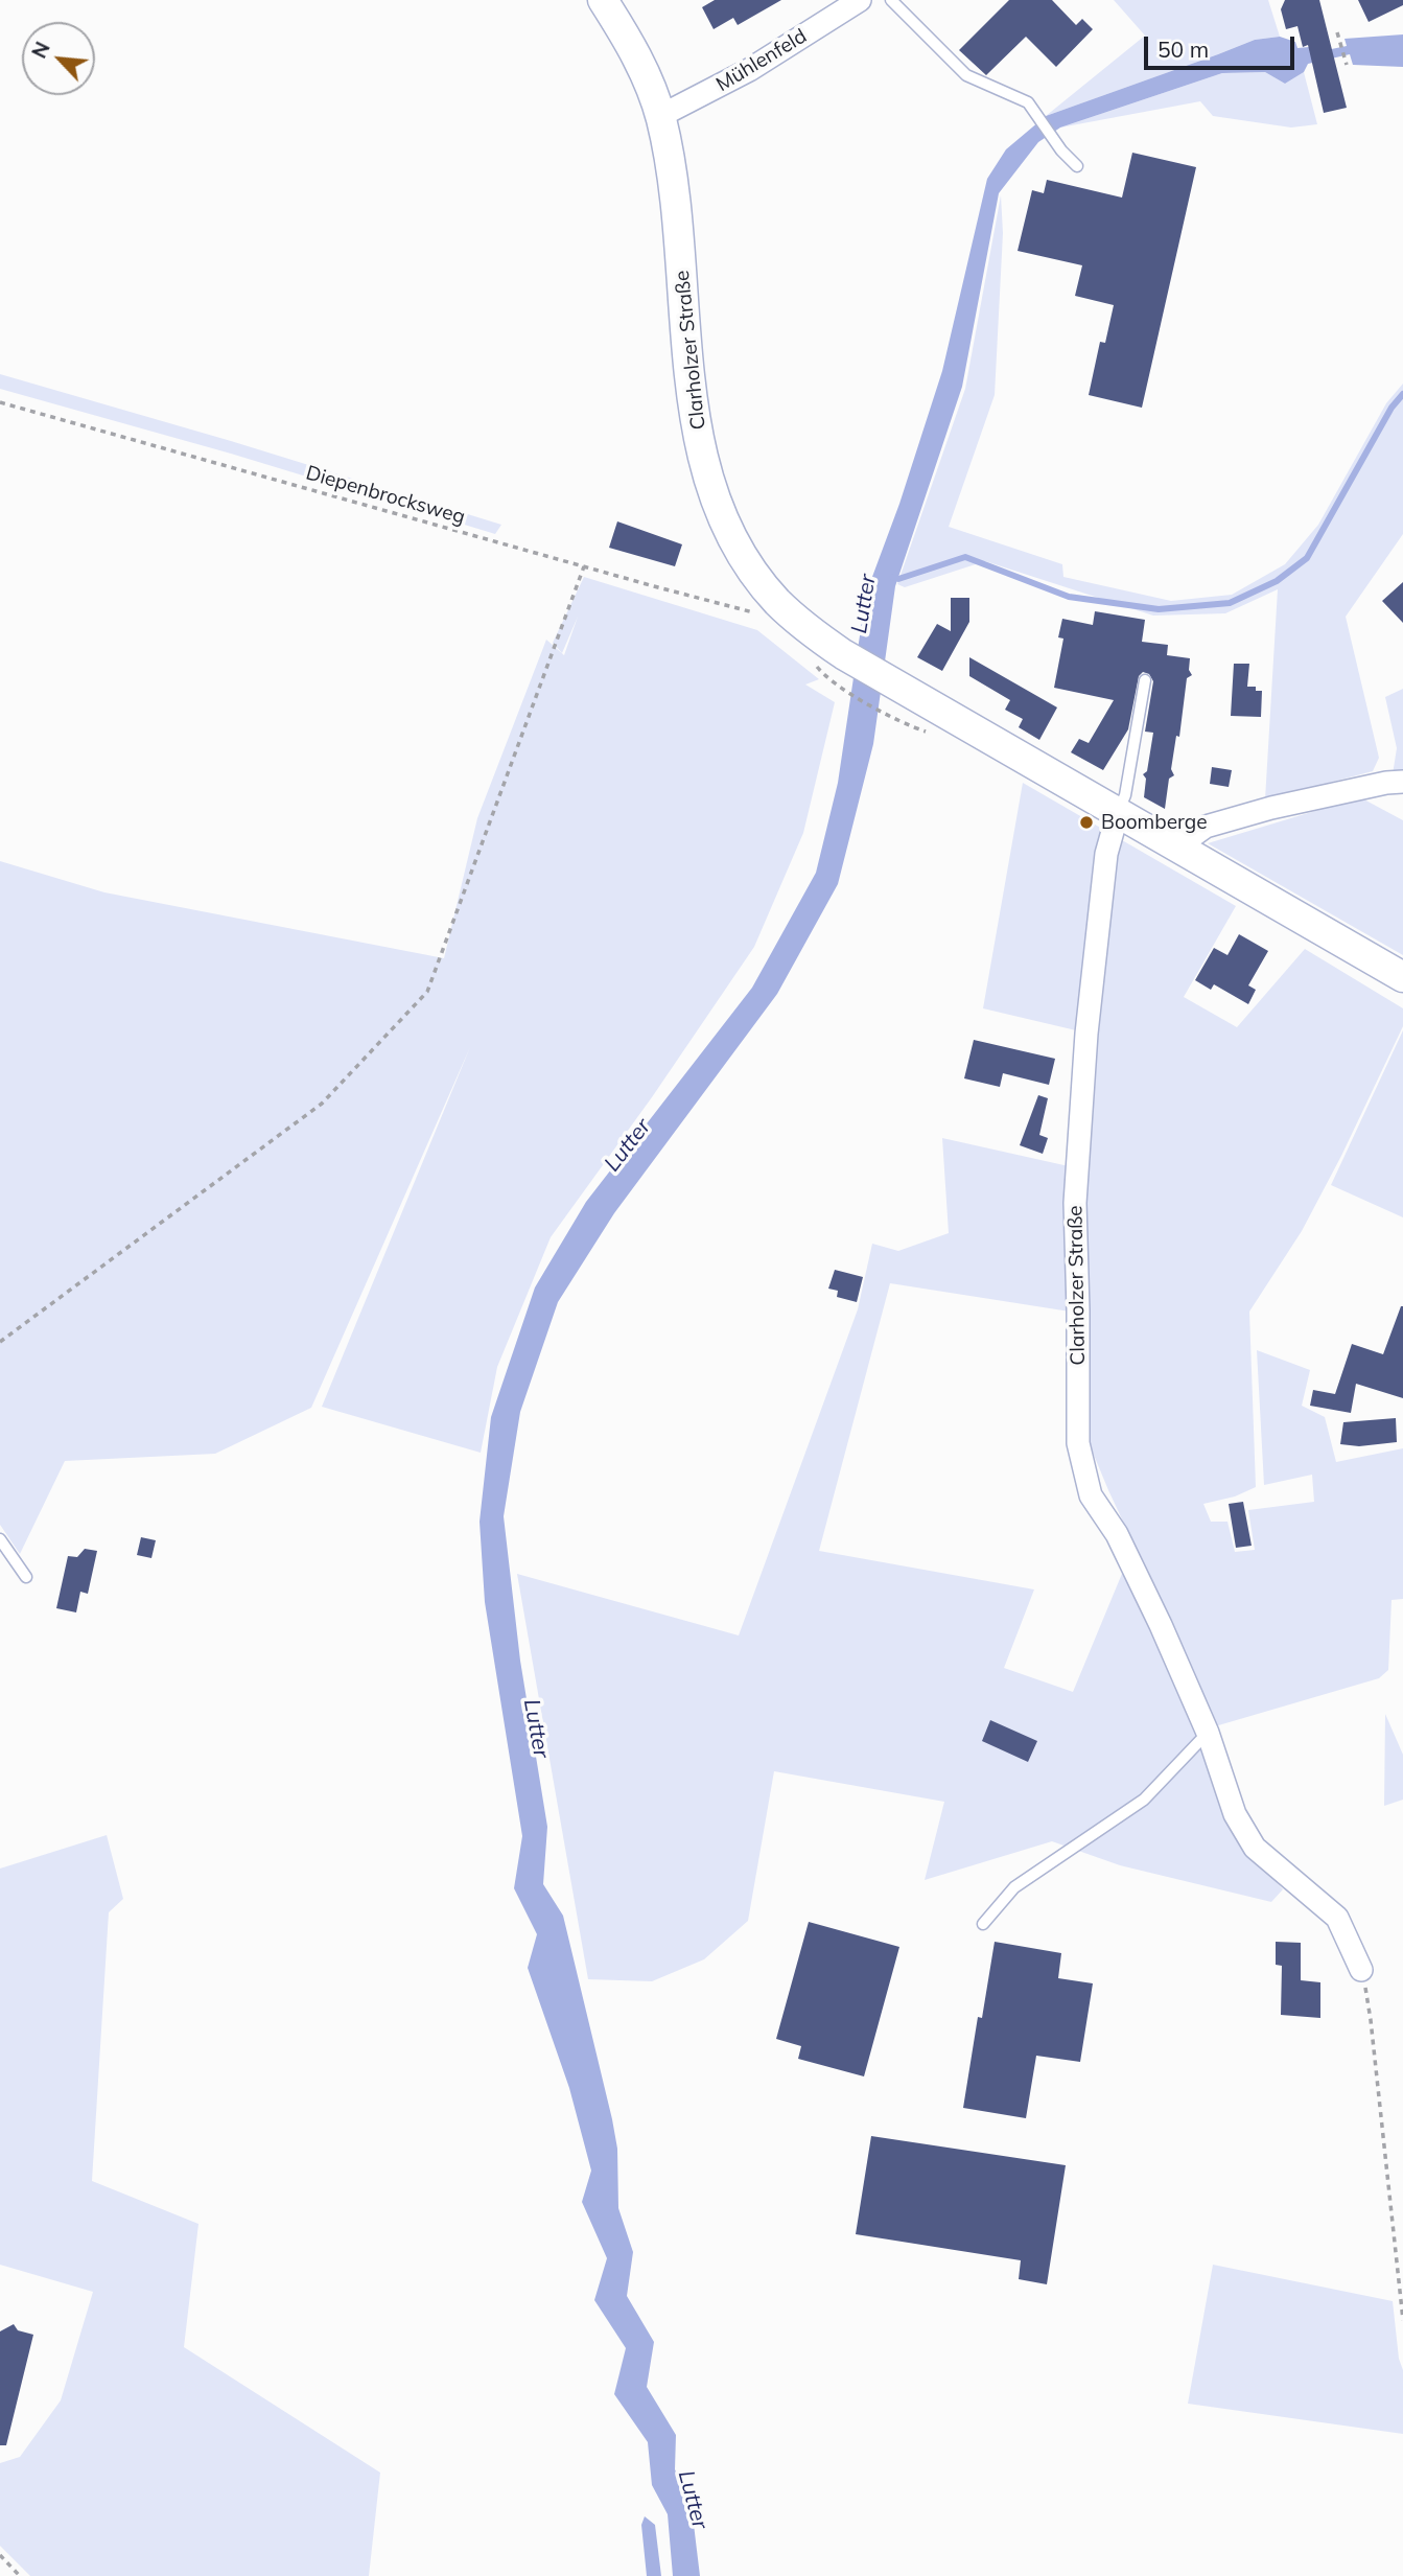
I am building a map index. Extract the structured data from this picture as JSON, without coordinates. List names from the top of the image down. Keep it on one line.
{"streets":{"street":["Mühlenfeld","Clarholzer Straße"],"path":["Diepenbrocksweg"]},"crossings":[["Mühlenfeld","Clarholzer Straße"]],"water":["Lutter"],"places":["Boomberge"],"scale_bar":"50 m","north":"top left"}
